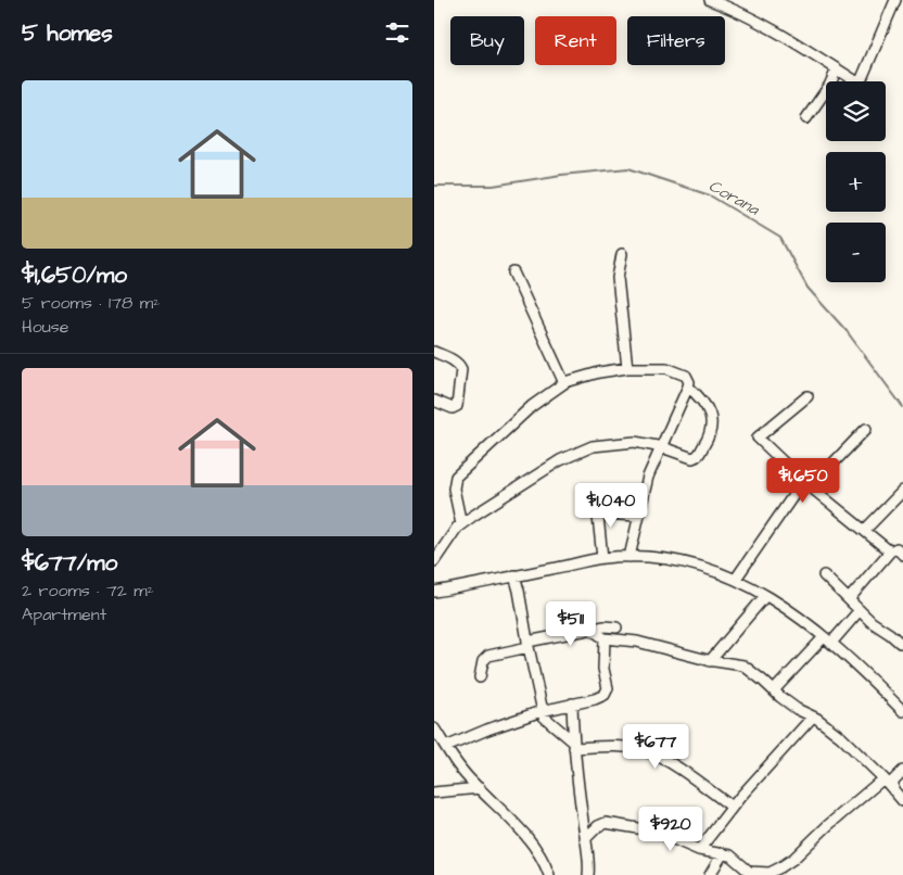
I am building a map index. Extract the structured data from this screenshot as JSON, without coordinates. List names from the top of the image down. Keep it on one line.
{"water":["Corana"],"page":{"heading":"5 homes","chip":["Buy","Rent","Filters"],"list":[{"name":"$1,650/mo","note":"5 rooms · 178 m² · House"},{"name":"$677/mo","note":"2 rooms · 72 m² · Apartment"}],"map_buttons":["+","−"],"price":["$1,650","$1,040","$511","$677","$920"]}}
